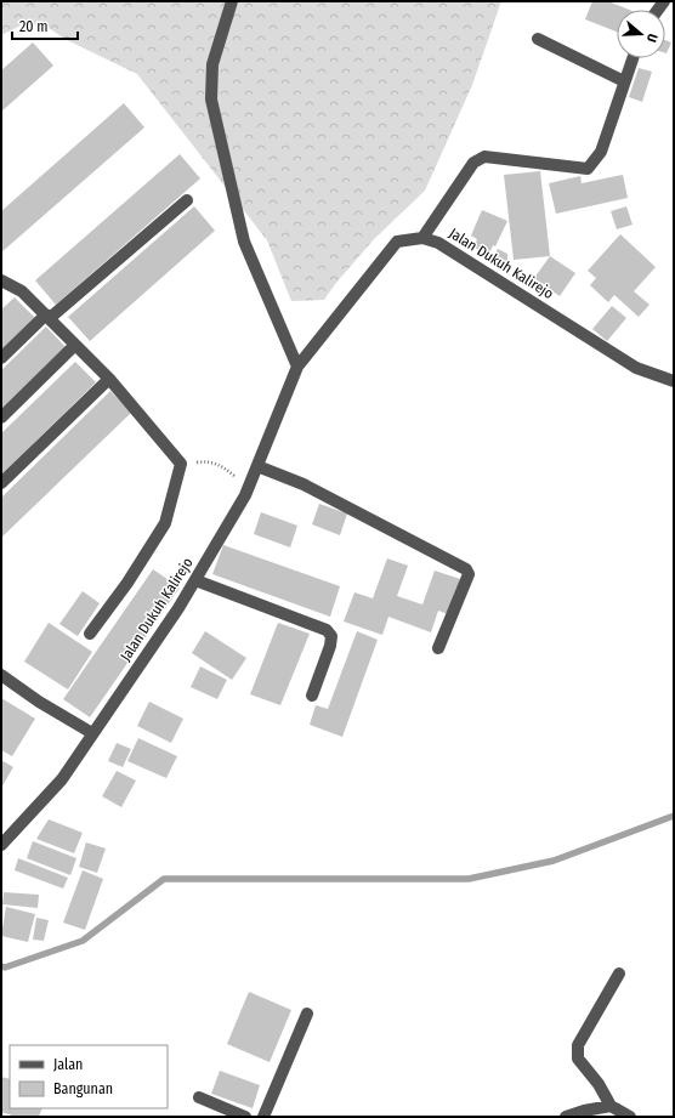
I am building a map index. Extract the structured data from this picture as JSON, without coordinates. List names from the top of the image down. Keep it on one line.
{"streets":{"street":["Jalan Dukuh Kalirejo"]},"legend":["Jalan","Bangunan"],"scale_bar":"20 m","north":"right"}
